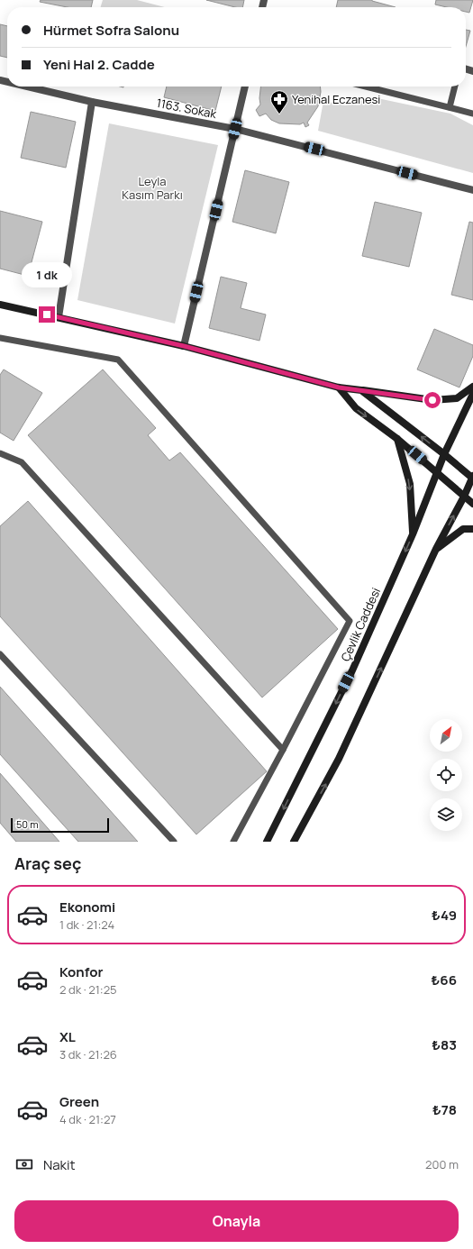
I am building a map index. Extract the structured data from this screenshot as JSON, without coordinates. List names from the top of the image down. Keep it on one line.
{"streets":{"main road":["Çevlik Caddesi"],"street":["1163. Sokak"]},"parks":["Leyla Kasım Parkı"],"places":{"pharmacy":["Yenihal Eczanesi"]},"scale_bar":"50 m","north":"top right","page":{"banner":["Hürmet Sofra Salonu","Yeni Hal 2. Cadde"],"bubble":"1 dk","scale":"50 m","heading":"Araç seç","list":[{"name":"Ekonomi","note":"1 dk · 21:24","value":"₺49"},{"name":"Konfor","note":"2 dk · 21:25","value":"₺66"},{"name":"XL","note":"3 dk · 21:26","value":"₺83"},{"name":"Green","note":"4 dk · 21:27","value":"₺78"}],"pay":["Nakit","200 m"],"buttons":"Onayla"}}
